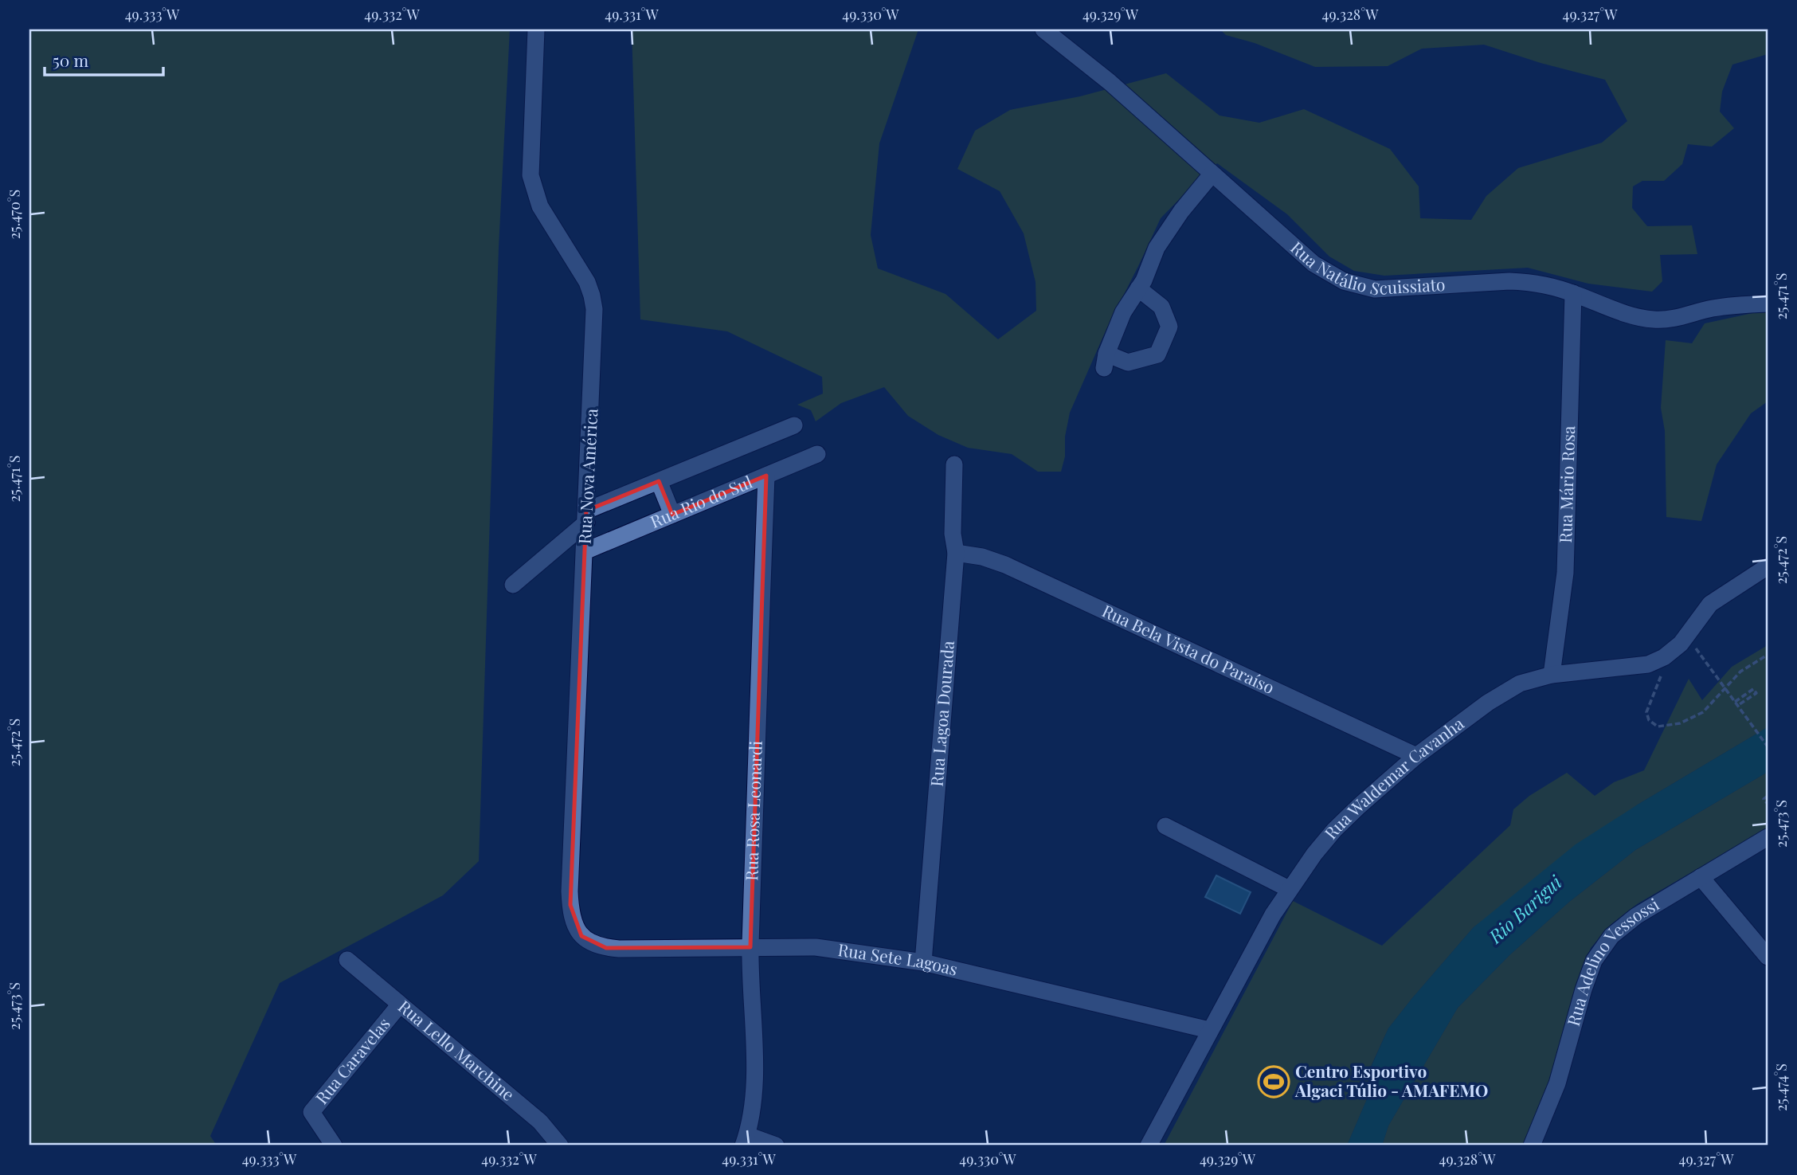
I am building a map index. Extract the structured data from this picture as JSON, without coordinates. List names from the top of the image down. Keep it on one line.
{"streets":{"street":["Rua Natálio Scuissiato","Rua Nova América","Rua Mário Rosa","Rua Rio do Sul","Rua Bela Vista do Paraíso","Rua Lagoa Dourada","Rua Waldemar Cavanha","Rua Rosa Leonardi","Rua Sete Lagoas","Rua Adelino Vessossi","Rua Lello Marchine","Rua Caravelas"]},"crossings":[["Rua Natálio Scuissiato","Rua Mário Rosa"],["Rua Nova América","Rua Rio do Sul"],["Rua Nova América","Rua Sete Lagoas"],["Rua Mário Rosa","Rua Waldemar Cavanha"],["Rua Rio do Sul","Rua Rosa Leonardi"],["Rua Bela Vista do Paraíso","Rua Lagoa Dourada"],["Rua Bela Vista do Paraíso","Rua Waldemar Cavanha"],["Rua Lagoa Dourada","Rua Sete Lagoas"],["Rua Waldemar Cavanha","Rua Sete Lagoas"],["Rua Rosa Leonardi","Rua Sete Lagoas"],["Rua Lello Marchine","Rua Caravelas"]],"water":["Rio Barigui"],"places":{"sports":["Centro Esportivo Algaci Túlio - AMAFEMO"]},"scale_bar":"50 m","coordinates":["49.333°W","49.332°W","49.331°W","49.330°W","49.329°W","49.328°W","49.327°W","25.470°S","25.471°S","25.472°S","25.473°S","25.474°S"]}
